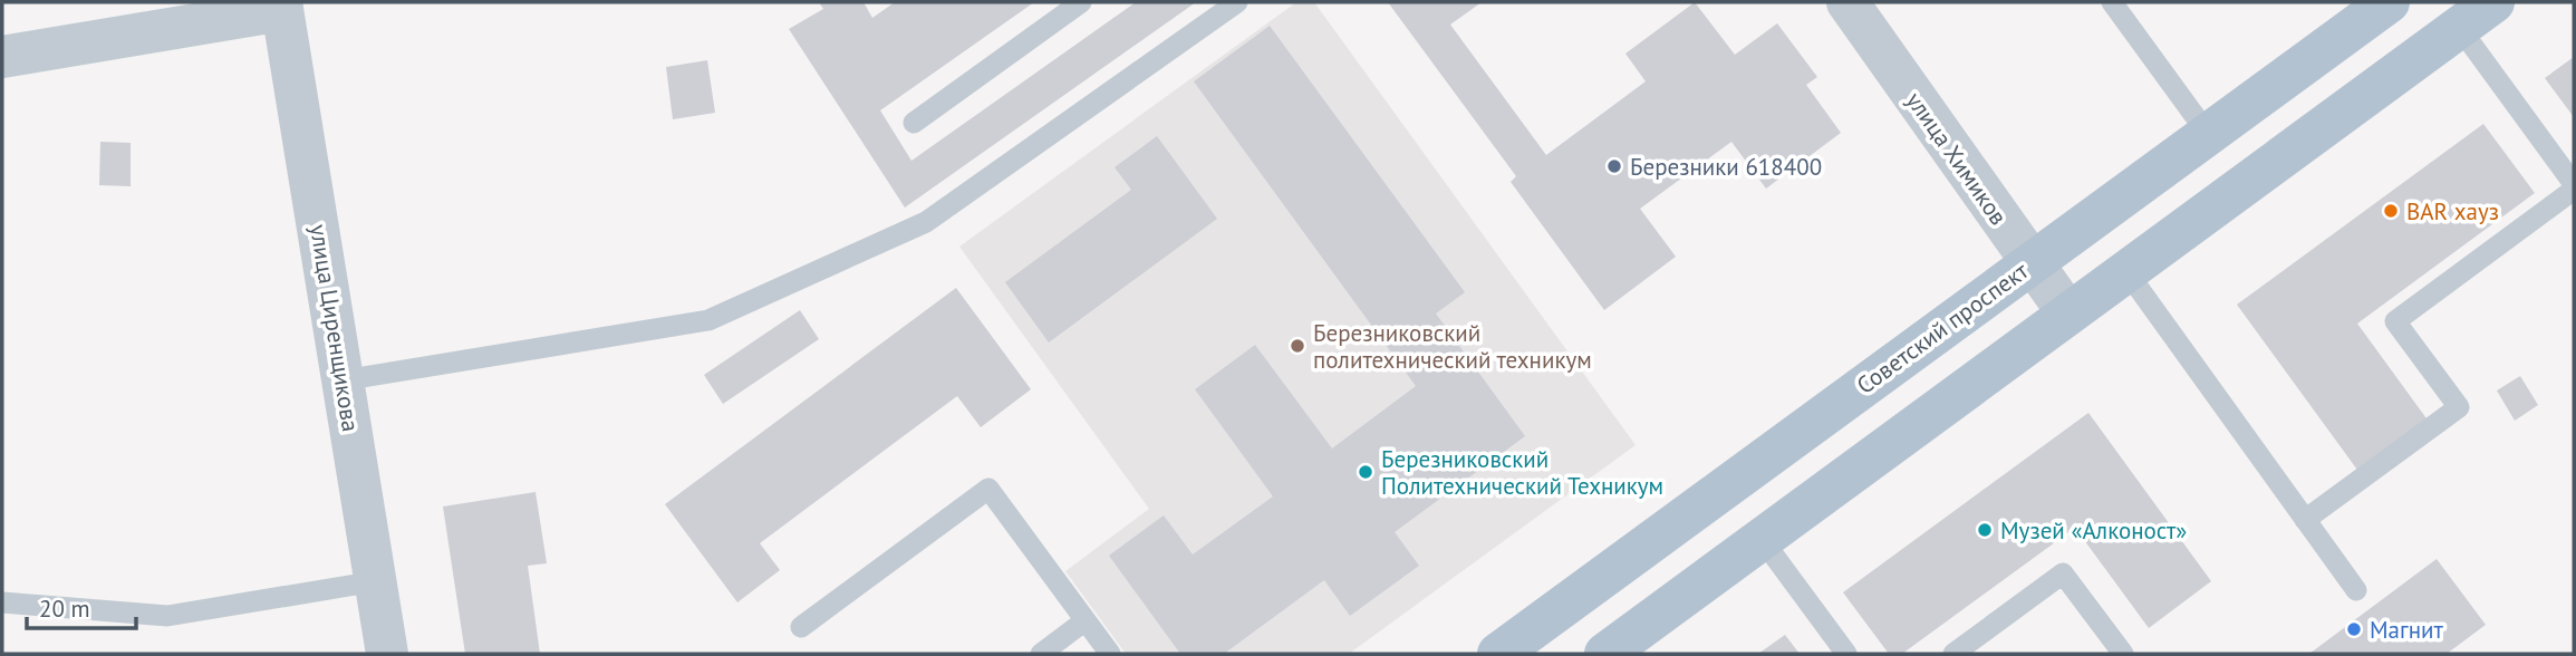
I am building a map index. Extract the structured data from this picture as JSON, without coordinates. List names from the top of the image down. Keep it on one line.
{"streets":{"main road":["Советский проспект"],"street":["улица Химиков","улица Циренщикова"]},"crossings":[["улица Химиков","Советский проспект"]],"places":["Березники 618400","BAR хауз","Березниковский политехнический техникум","Березниковский Политехнический Техникум","Музей «Алконост»","Магнит"],"scale_bar":"20 m"}
